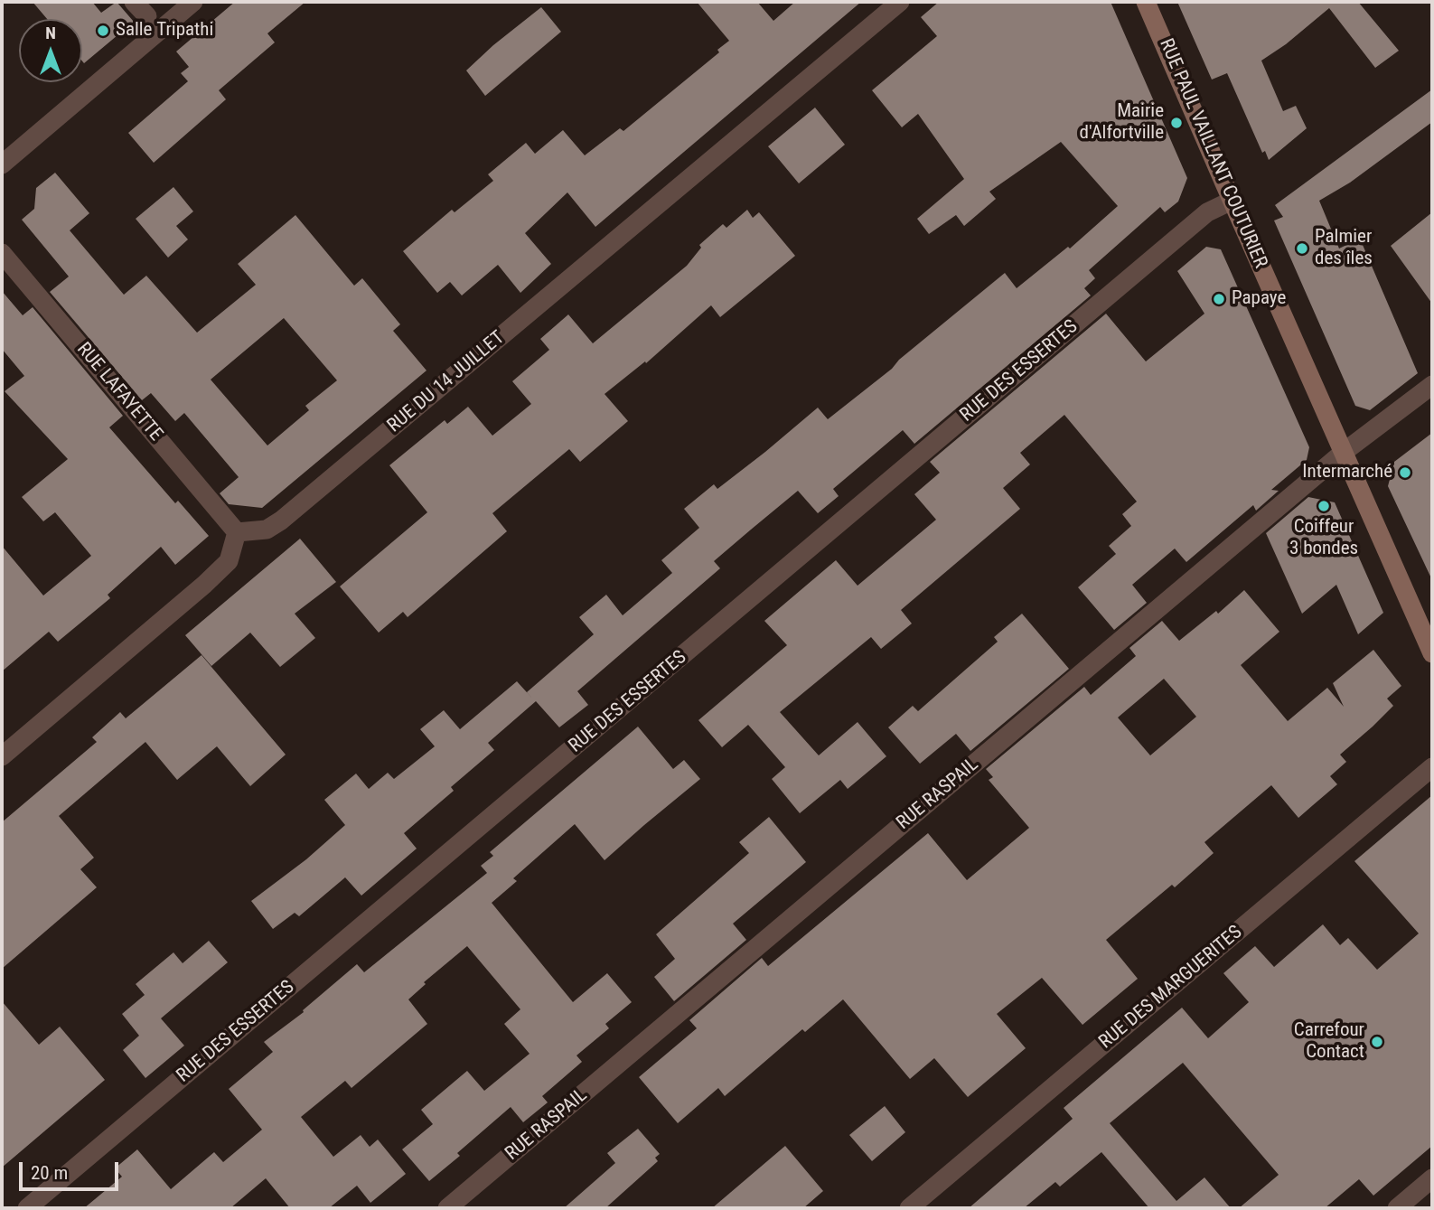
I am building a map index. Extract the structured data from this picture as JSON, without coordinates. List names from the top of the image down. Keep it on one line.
{"streets":{"street":["RUE PAUL VAILLANT COUTURIER","RUE DES ESSERTES","RUE DU 14 JUILLET","RUE LAFAYETTE","RUE RASPAIL","RUE DES MARGUERITES"]},"crossings":[["RUE PAUL VAILLANT COUTURIER","RUE DES ESSERTES"],["RUE PAUL VAILLANT COUTURIER","RUE RASPAIL"],["RUE DU 14 JUILLET","RUE LAFAYETTE"]],"places":["Salle Tripathi","Mairie d'Alfortville","Palmier des îles","Papaye","Intermarché","Coiffeur 3 bondes","Carrefour Contact"],"scale_bar":"20 m","north":"top"}
